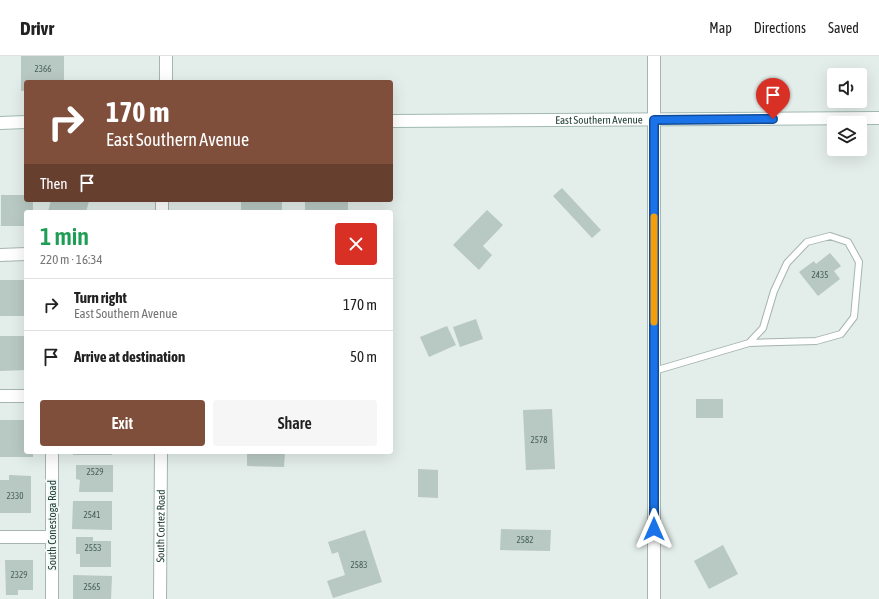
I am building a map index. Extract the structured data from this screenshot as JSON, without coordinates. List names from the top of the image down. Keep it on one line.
{"streets":{"street":["East Southern Avenue","South Conestoga Road","South Cortez Road"]},"house_numbers":["2366","2435","2578","2529","2330","2541","2582","2553","2583","2329","2565"],"page":{"header":"Drivr","nav":["Map","Directions","Saved"],"turn":["170 m","East Southern Avenue"],"then":"Then","heading":["1 min","220 m · 16:34"],"list":[{"name":"Turn right","note":"East Southern Avenue","value":"170 m"},{"name":"Arrive at destination","value":"50 m"}],"buttons":["Exit","Share"]}}
